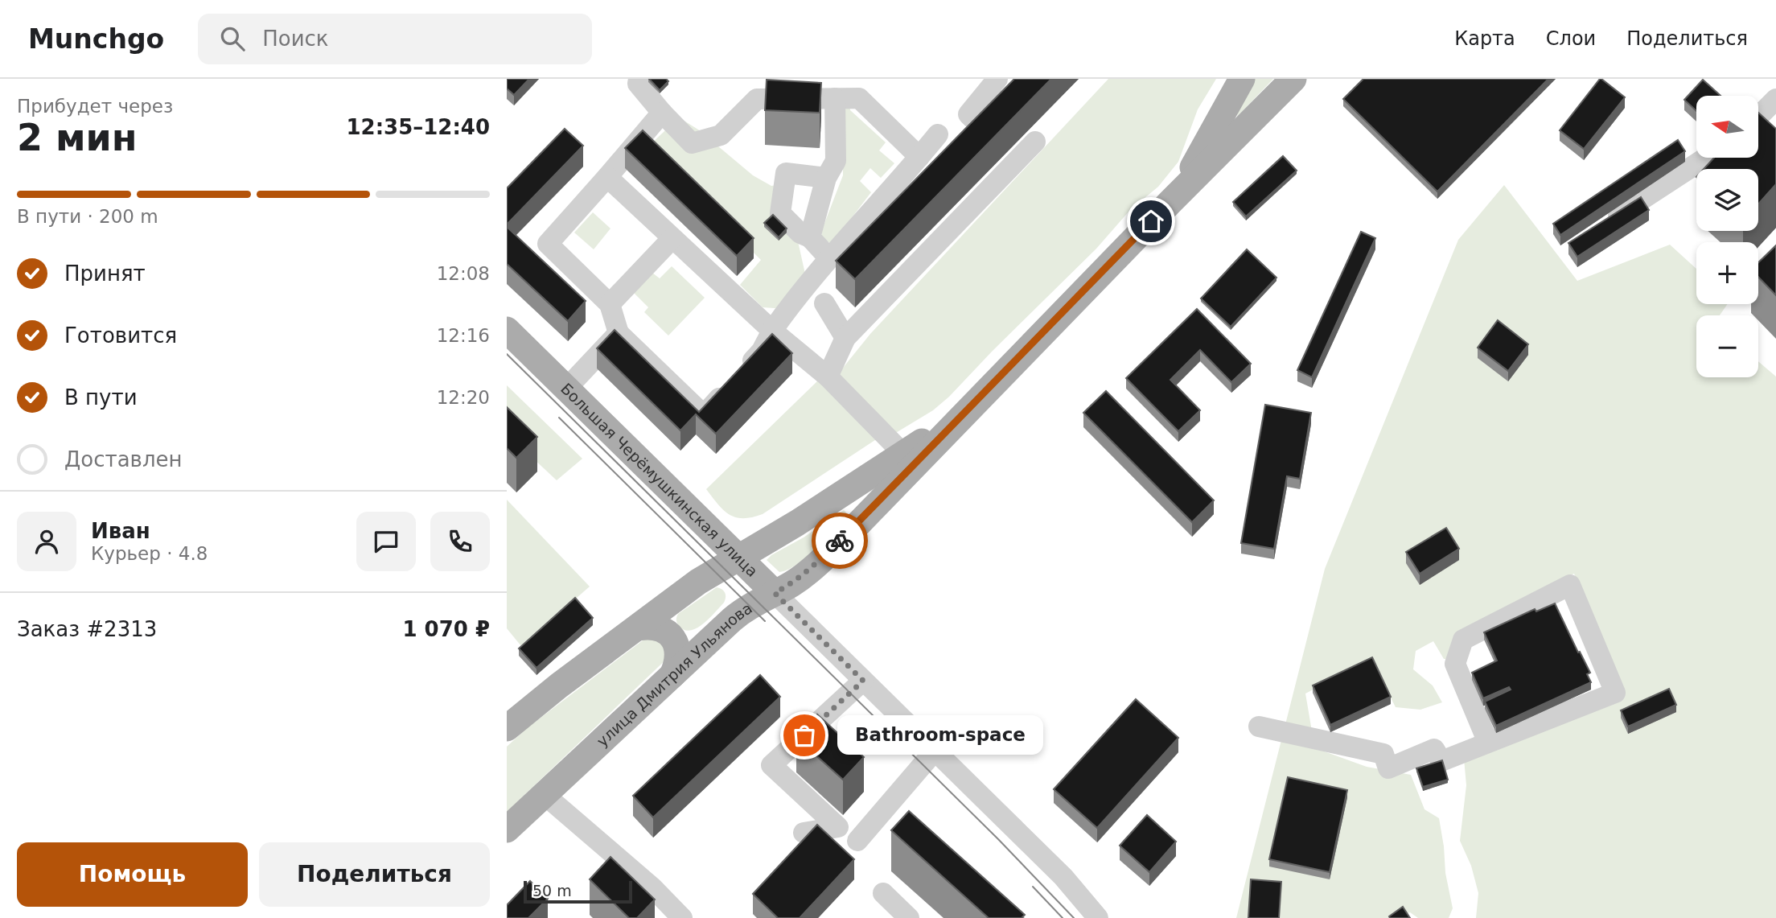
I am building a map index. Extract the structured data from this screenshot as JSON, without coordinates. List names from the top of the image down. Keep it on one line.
{"streets":{"main road":["Большая Черёмушкинская улица","улица Дмитрия Ульянова"]},"crossings":[["Большая Черёмушкинская улица","улица Дмитрия Ульянова"]],"places":["Bathroom-space"],"scale_bar":"50 m","north":"left","page":{"header":"Munchgo","search":"Поиск","nav":["Карта","Слои","Поделиться"],"heading":["2 мин","Прибудет через","12:35–12:40"],"panel":["Иван","Курьер · 4.8","Заказ #2313","1 070 ₽"],"map_buttons":["+","−"],"bar":"В пути · 200 m","list":[["Принят","12:08"],["Готовится","12:16"],["В пути","12:20"],"Доставлен"],"bubble":"Bathroom-space","buttons":["Помощь","Поделиться"],"scale":"50 m"}}
